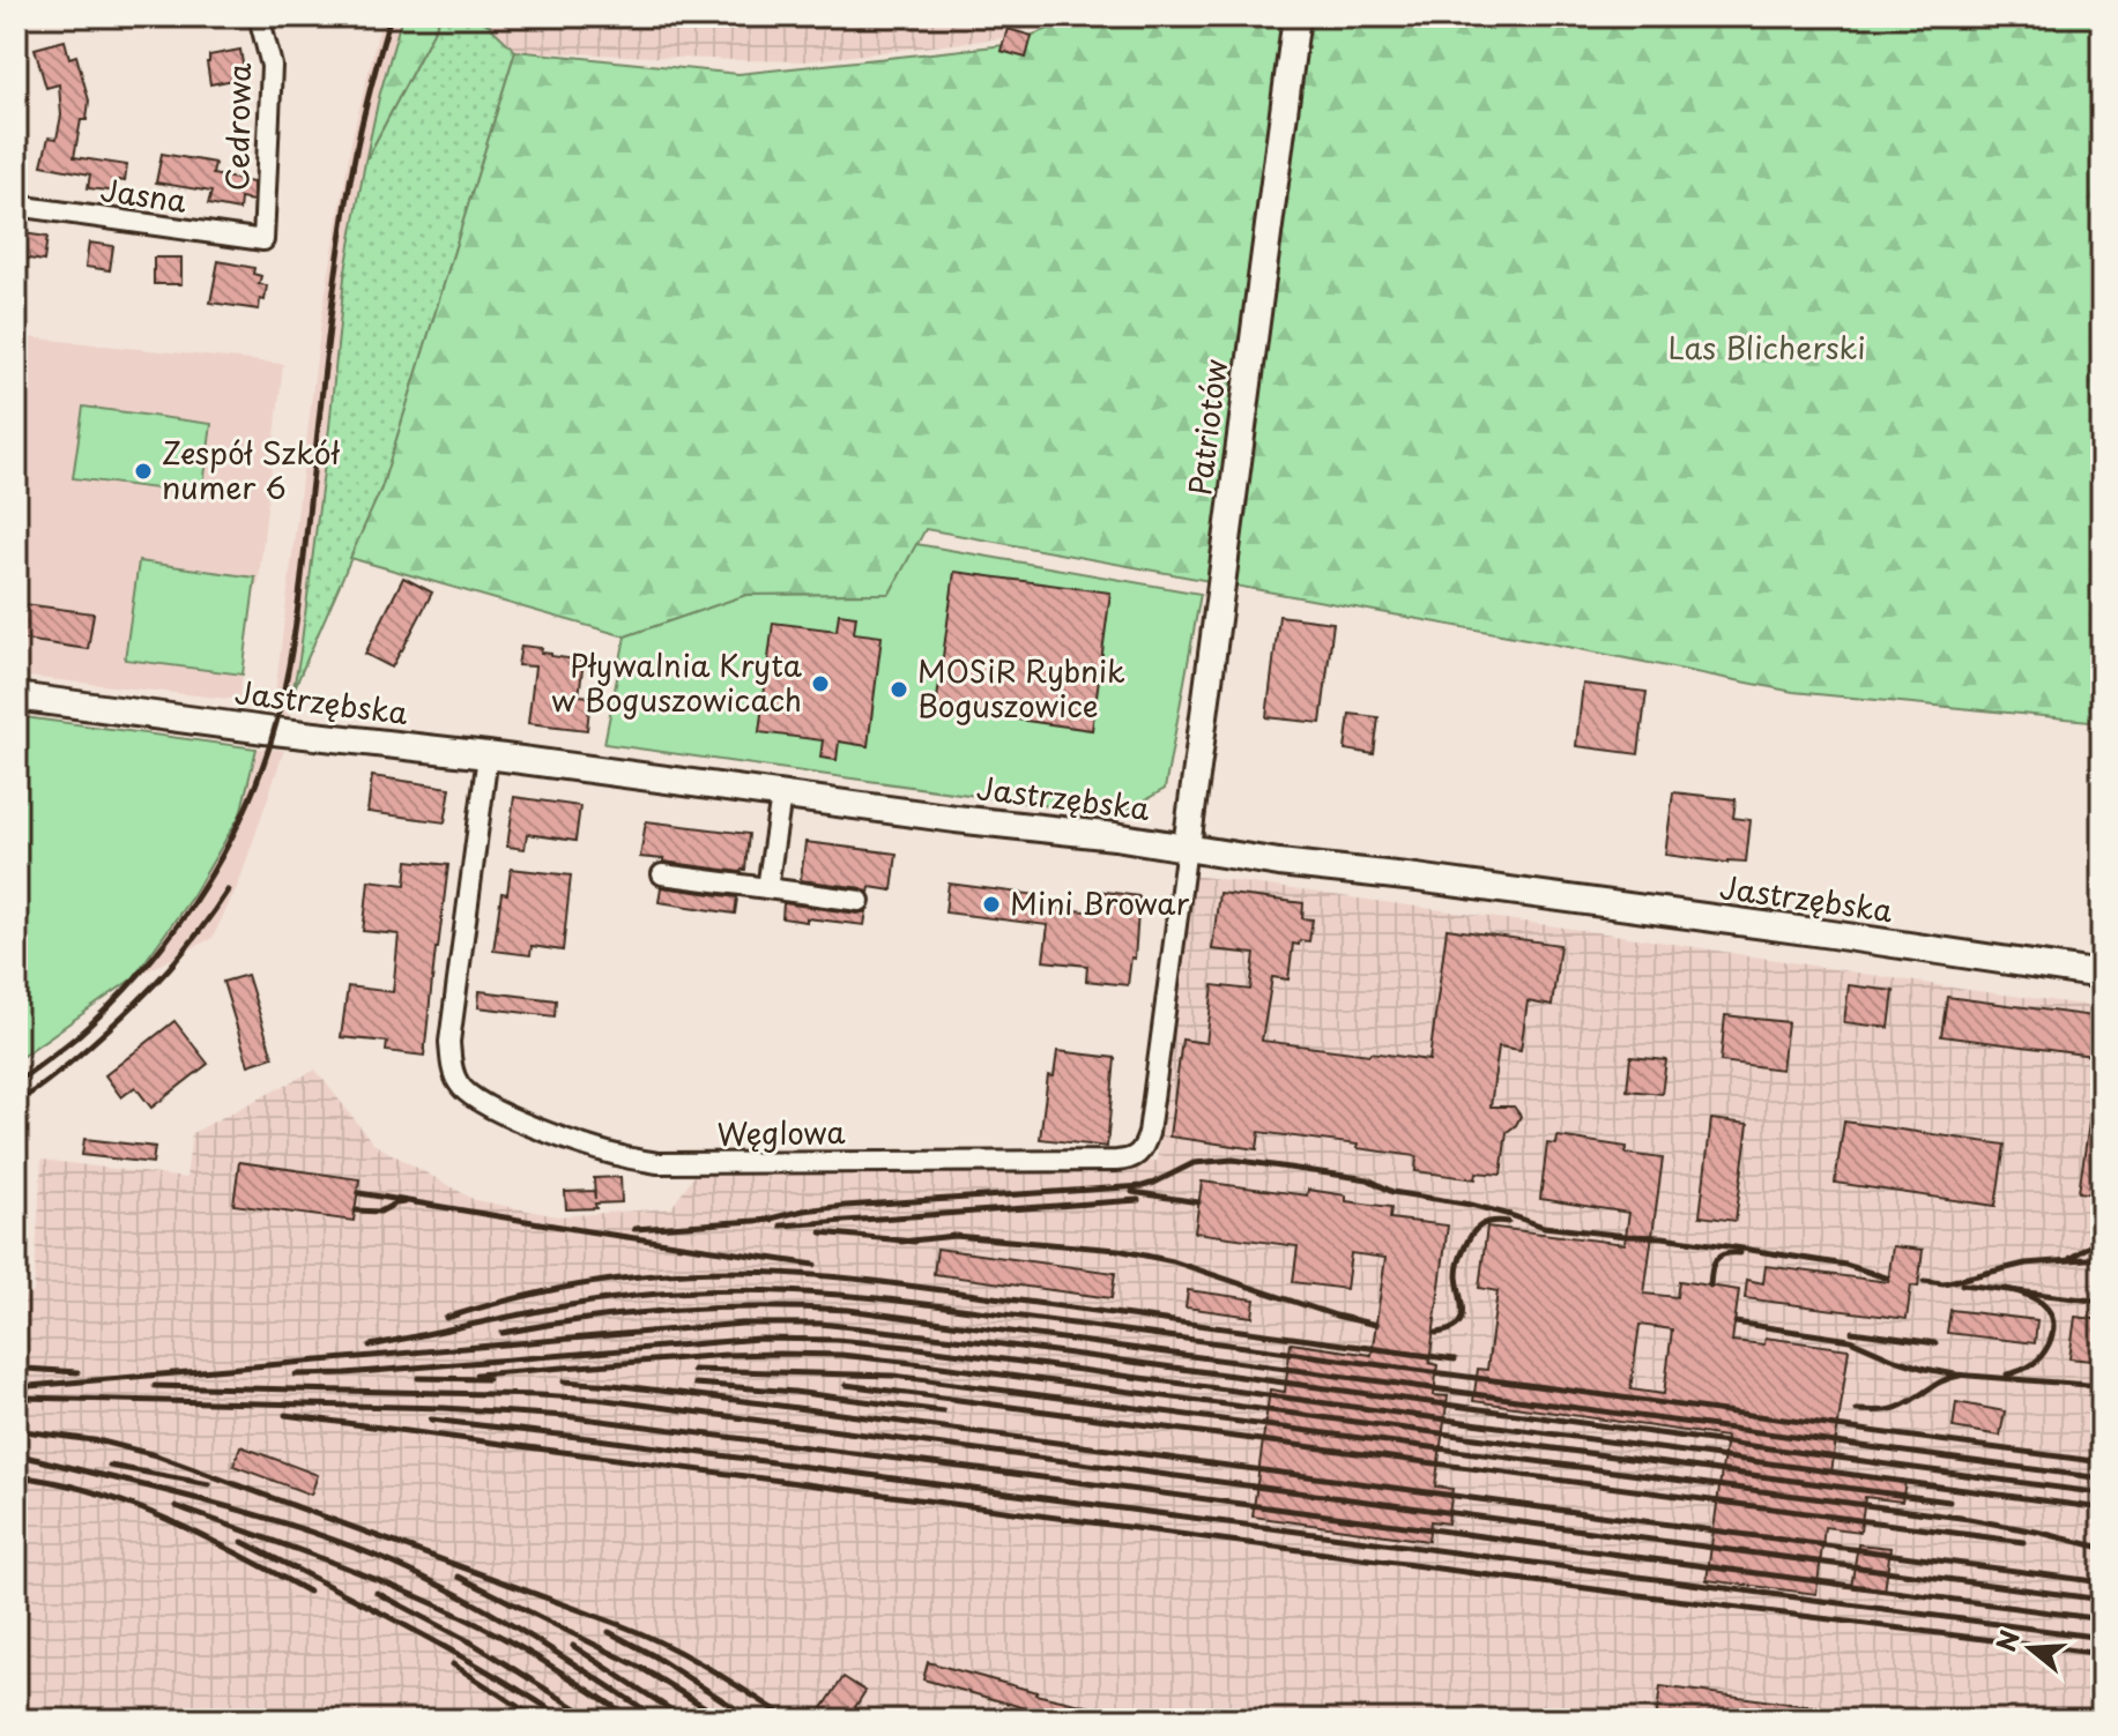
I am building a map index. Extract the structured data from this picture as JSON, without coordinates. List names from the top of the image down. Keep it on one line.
{"streets":{"street":["Cedrowa","Jasna","Patriotów","Jastrzębska","Węglowa"]},"crossings":[["Cedrowa","Jasna"],["Patriotów","Jastrzębska"],["Patriotów","Węglowa"],["Jastrzębska","Węglowa"]],"parks":["Las Blicherski"],"places":["Zespół Szkół numer 6","Pływalnia Kryta w Boguszowicach","MOSiR Rybnik Boguszowice","Mini Browar"],"north":"left"}
